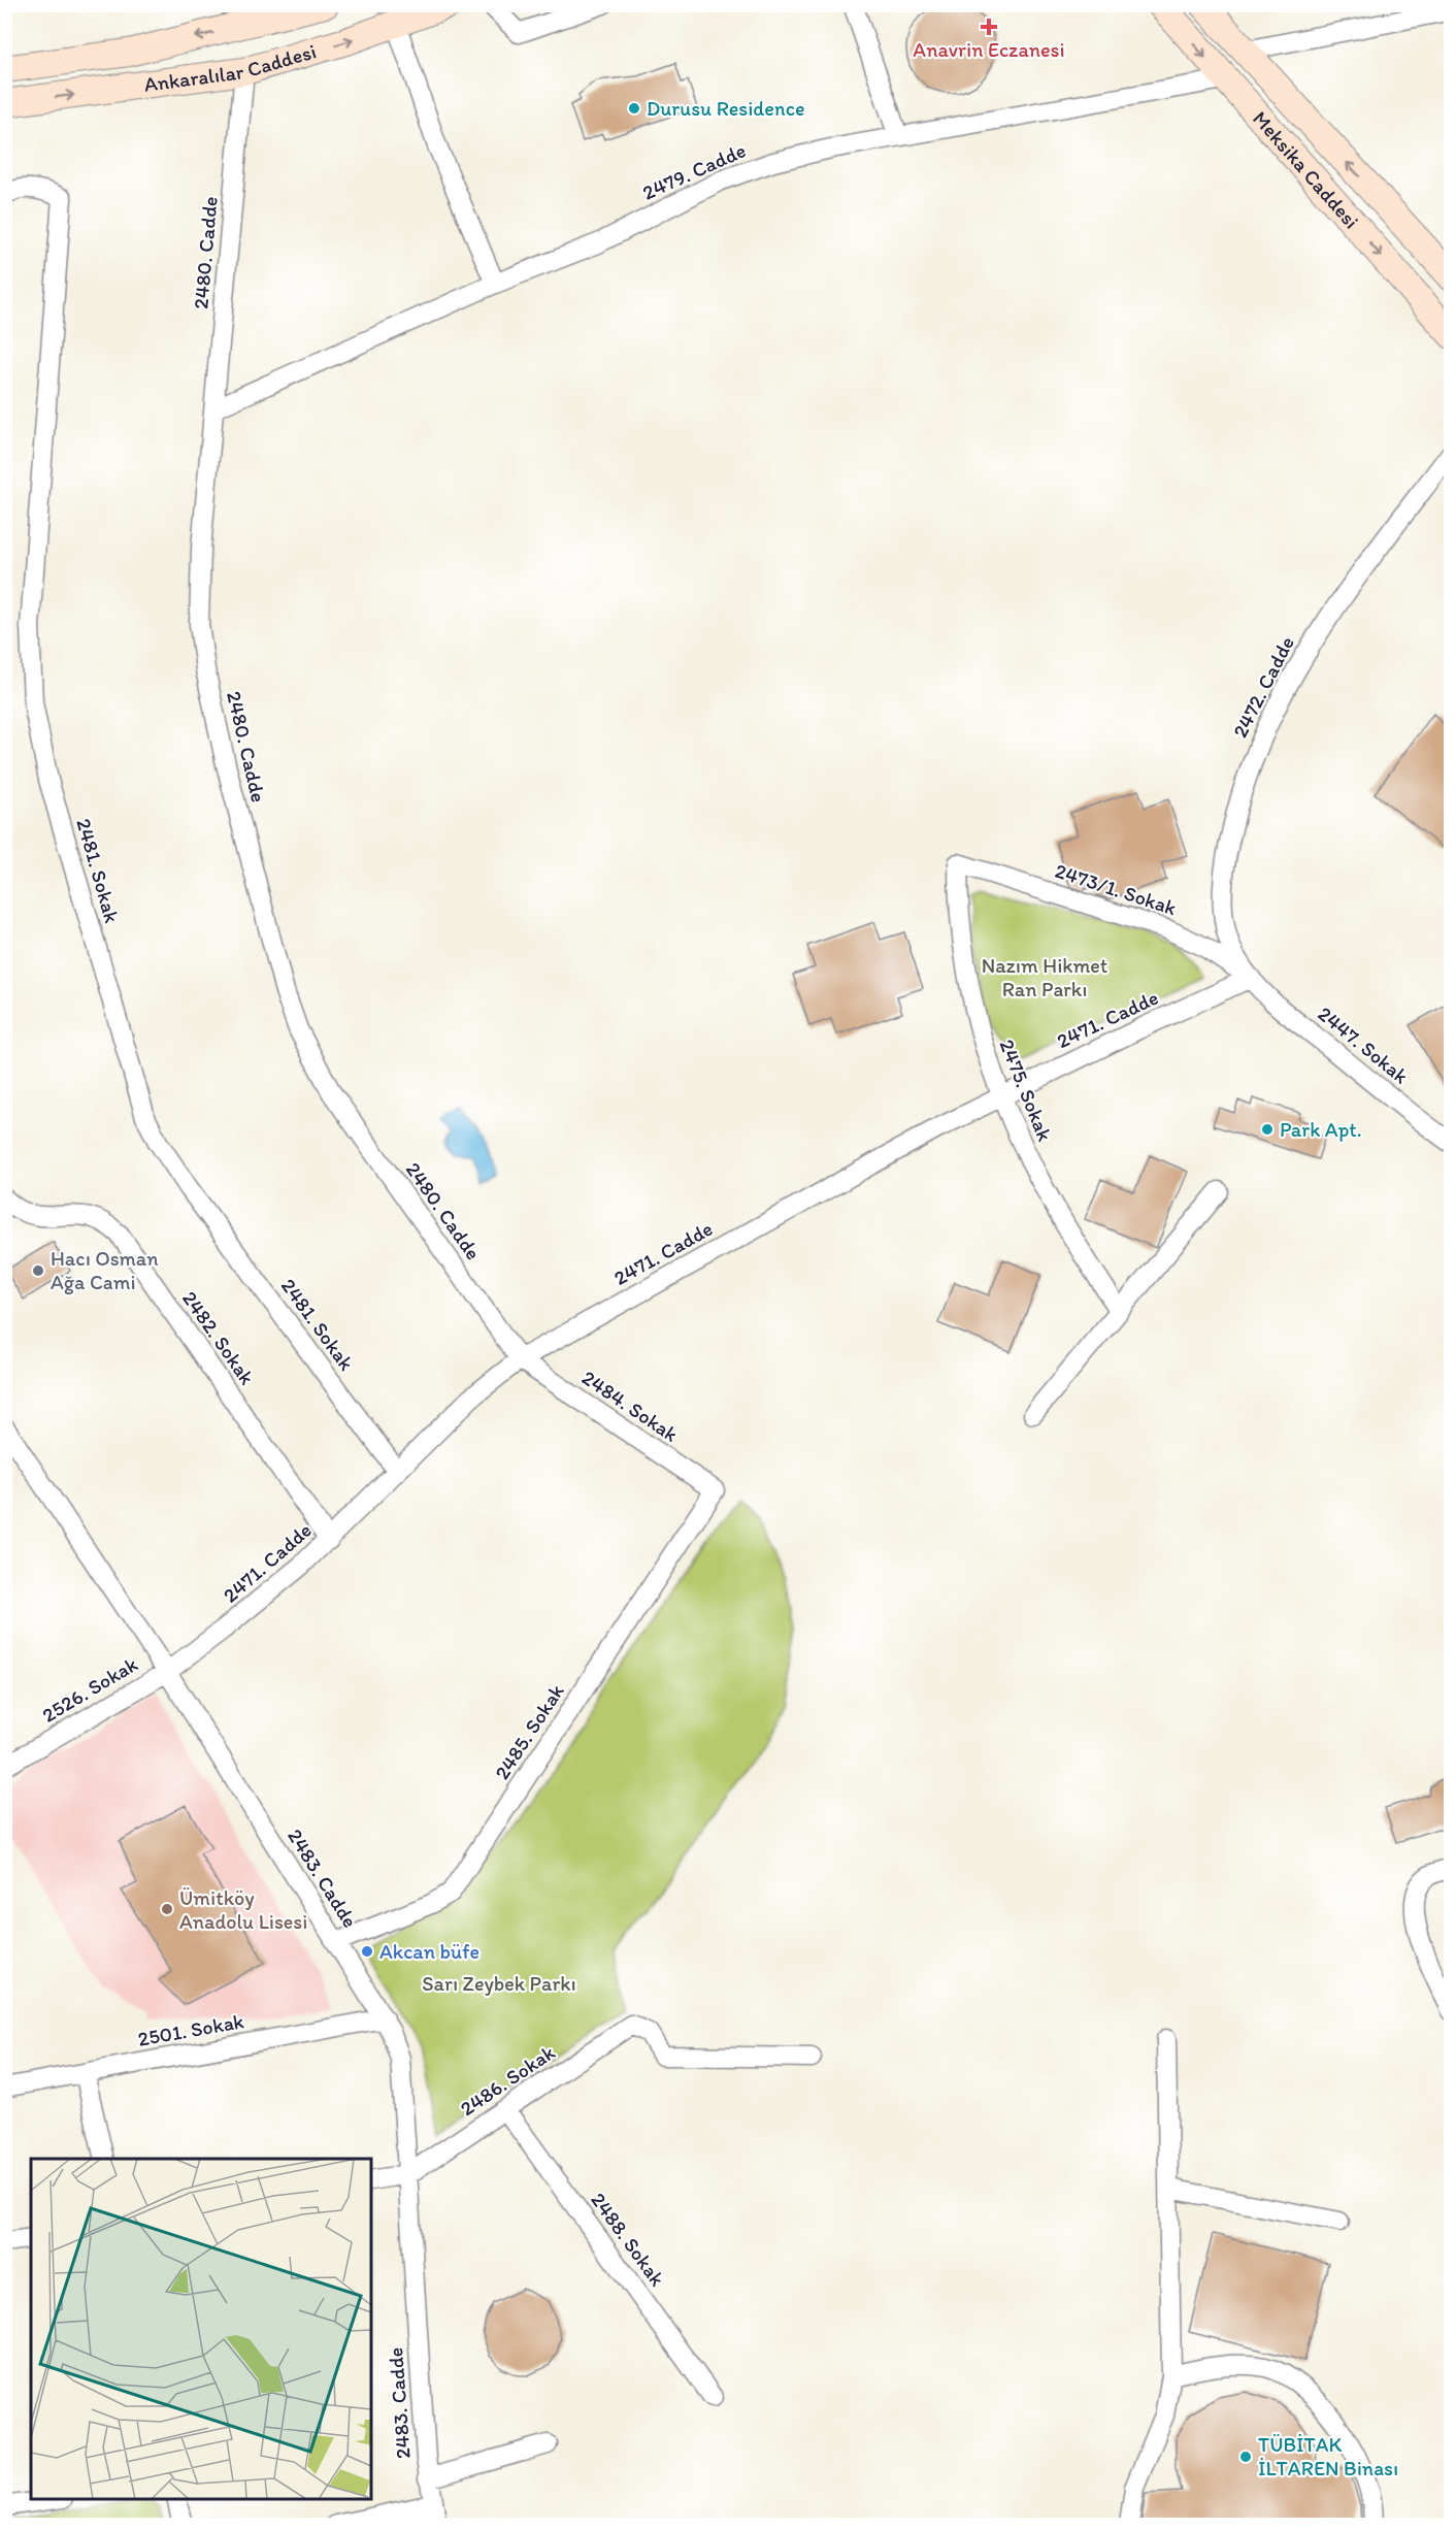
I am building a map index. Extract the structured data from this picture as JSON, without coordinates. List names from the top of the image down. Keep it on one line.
{"streets":{"main road":["Ankaralılar Caddesi","Meksika Caddesi"],"street":["2479. Cadde","2480. Cadde","2472. Cadde","2481. Sokak","2473/1. Sokak","2471. Cadde","2447. Sokak","2475. Sokak","2482. Sokak","2484. Sokak","2526. Sokak","2485. Sokak","2483. Cadde","2501. Sokak","2486. Sokak","2488. Sokak"]},"crossings":[["Ankaralılar Caddesi","2480. Cadde"],["Meksika Caddesi","2479. Cadde"],["2479. Cadde","2480. Cadde"],["2480. Cadde","2471. Cadde"],["2480. Cadde","2484. Sokak"],["2472. Cadde","2473/1. Sokak"],["2472. Cadde","2471. Cadde"],["2472. Cadde","2447. Sokak"],["2481. Sokak","2471. Cadde"],["2473/1. Sokak","2471. Cadde"],["2473/1. Sokak","2447. Sokak"],["2473/1. Sokak","2475. Sokak"],["2471. Cadde","2447. Sokak"],["2471. Cadde","2475. Sokak"],["2471. Cadde","2482. Sokak"],["2471. Cadde","2484. Sokak"],["2471. Cadde","2526. Sokak"],["2471. Cadde","2483. Cadde"],["2484. Sokak","2485. Sokak"],["2526. Sokak","2483. Cadde"],["2485. Sokak","2483. Cadde"],["2483. Cadde","2501. Sokak"],["2483. Cadde","2486. Sokak"],["2486. Sokak","2488. Sokak"]],"parks":["Nazım Hikmet Ran Parkı","Sarı Zeybek Parkı"],"places":{"health":["Anavrin Eczanesi"],"other":["Durusu Residence","Park Apt.","Hacı Osman Ağa Cami","Ümitköy Anadolu Lisesi","Akcan büfe","TÜBİTAK İLTAREN Binası"]}}
